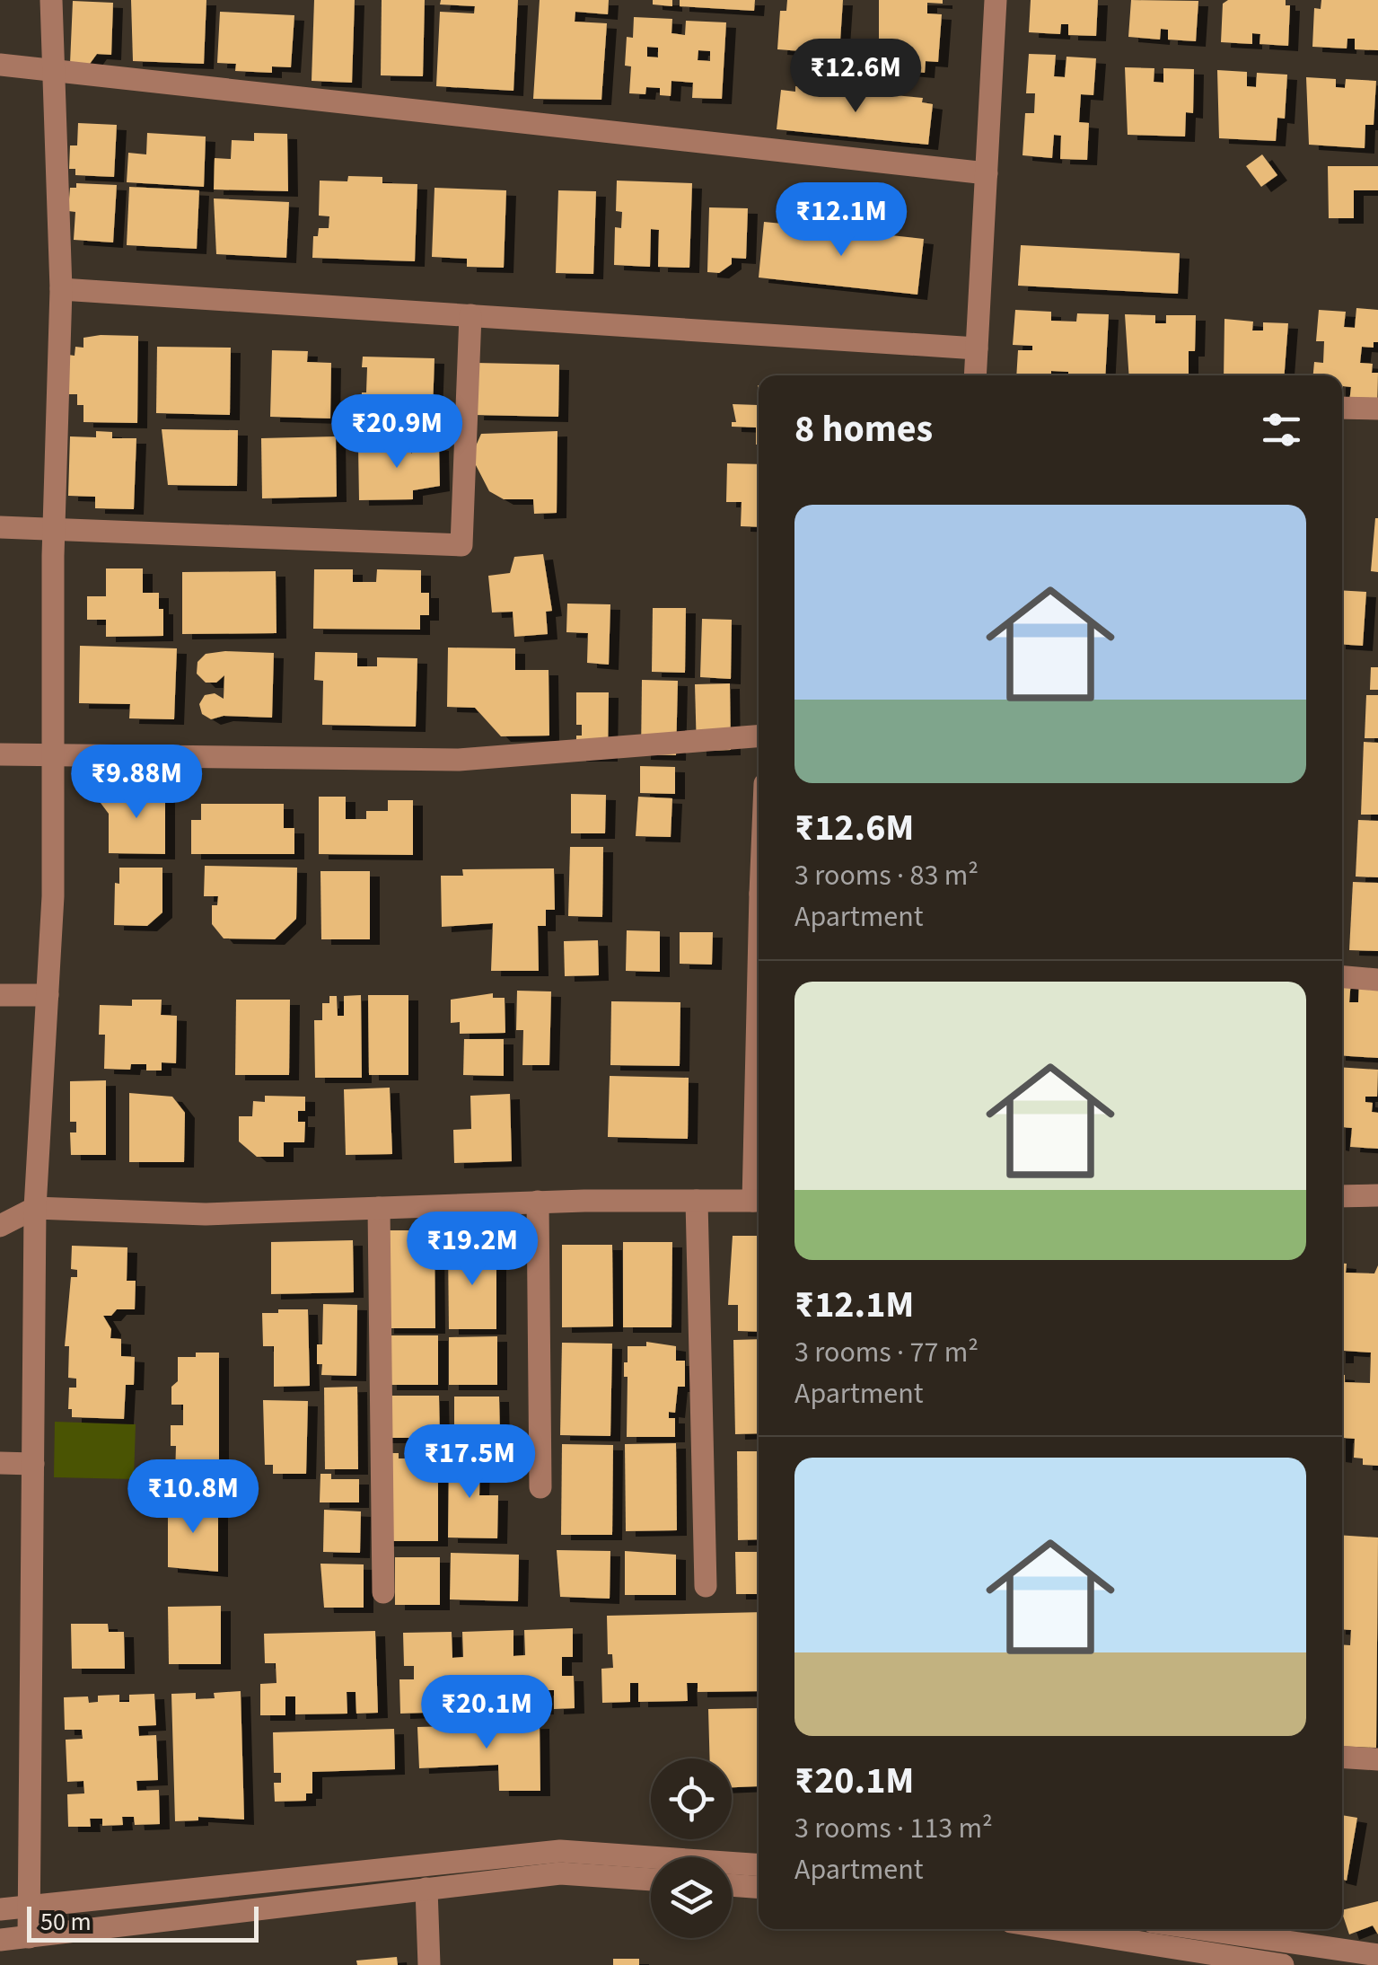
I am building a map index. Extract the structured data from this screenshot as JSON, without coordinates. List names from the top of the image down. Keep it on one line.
{"scale_bar":"50 m","page":{"price":["₹12.6M","₹12.1M","₹20.9M","₹9.88M","₹19.2M","₹17.5M","₹10.8M","₹20.1M"],"heading":"8 homes","list":[{"name":"₹12.6M","note":"3 rooms · 83 m² · Apartment"},{"name":"₹12.1M","note":"3 rooms · 77 m² · Apartment"},{"name":"₹20.1M","note":"3 rooms · 113 m² · Apartment"}],"scale":"50 m"}}
